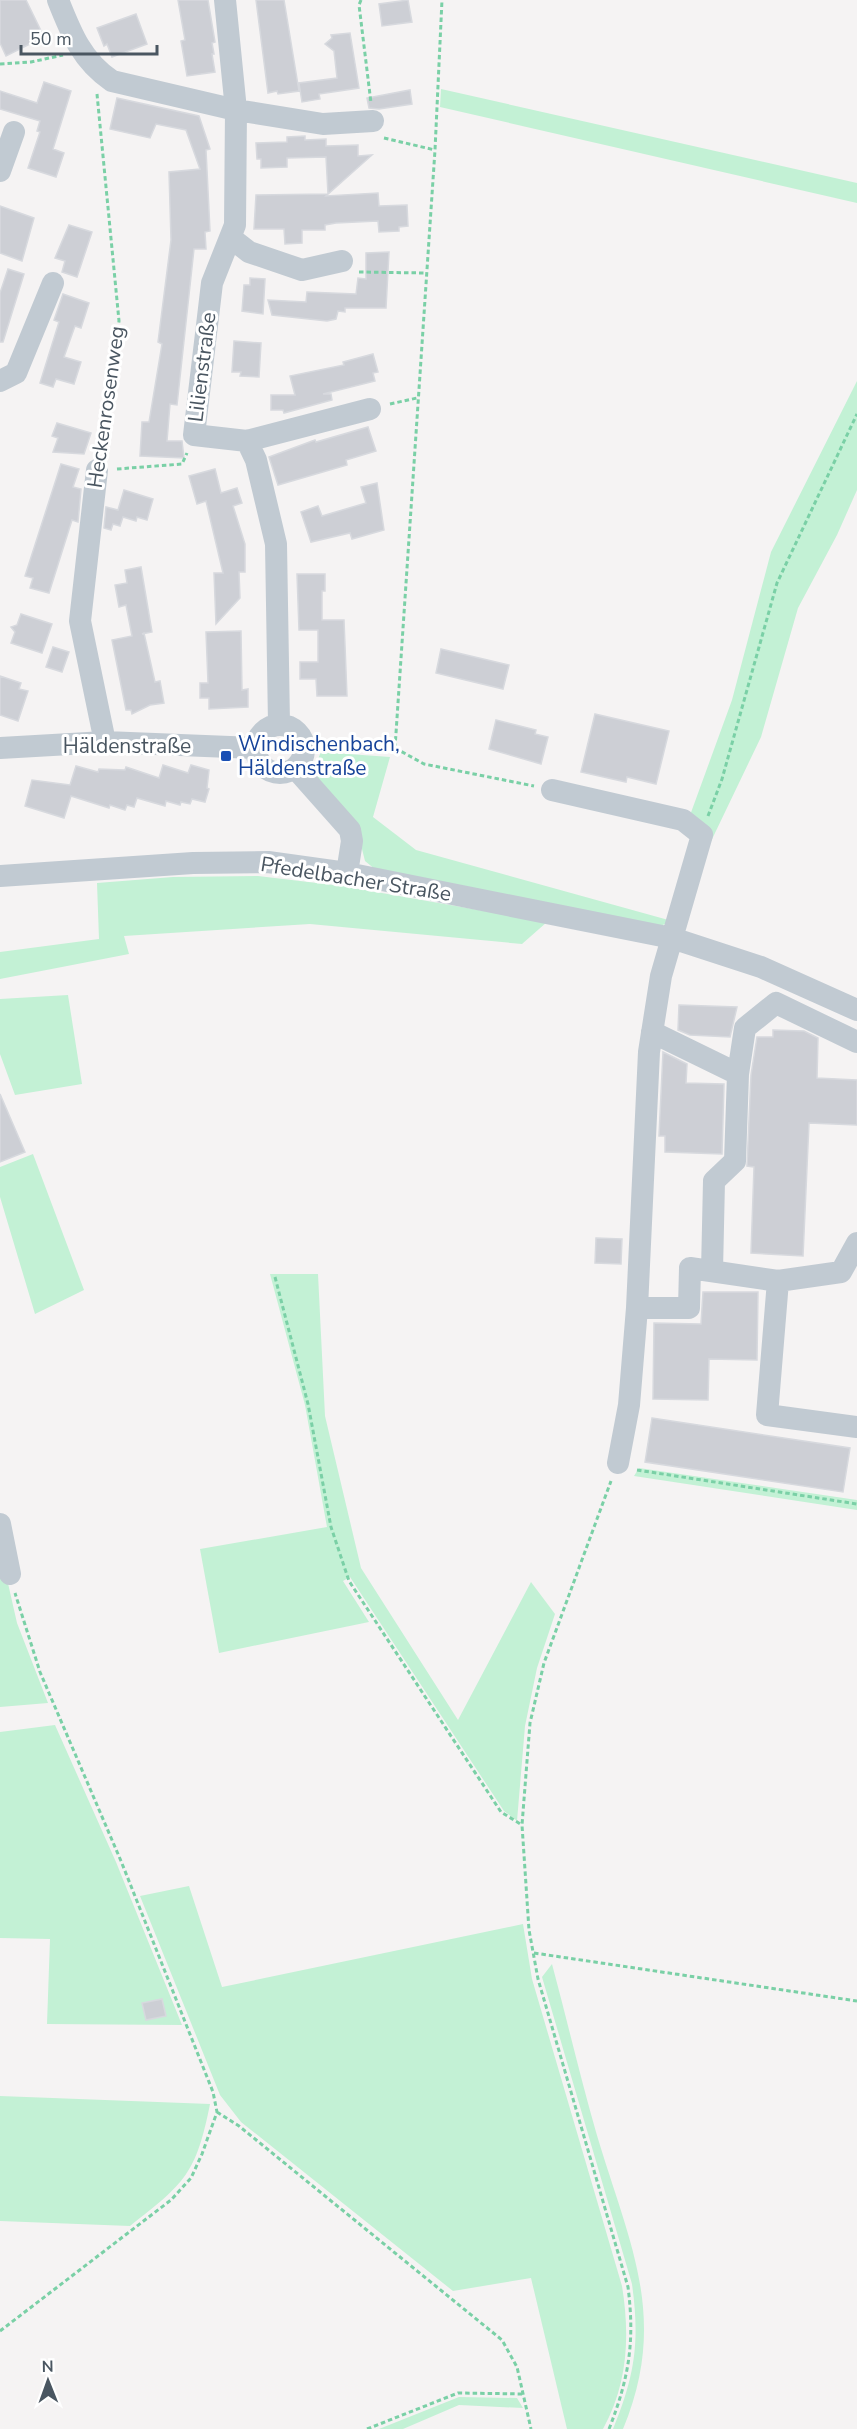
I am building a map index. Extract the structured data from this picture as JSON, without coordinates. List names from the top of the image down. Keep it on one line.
{"streets":{"street":["Lilienstraße","Heckenrosenweg","Häldenstraße","Pfedelbacher Straße"]},"crossings":[["Heckenrosenweg","Häldenstraße"]],"places":{"transit":["Windischenbach, Häldenstraße"]},"scale_bar":"50 m","north":"top"}
